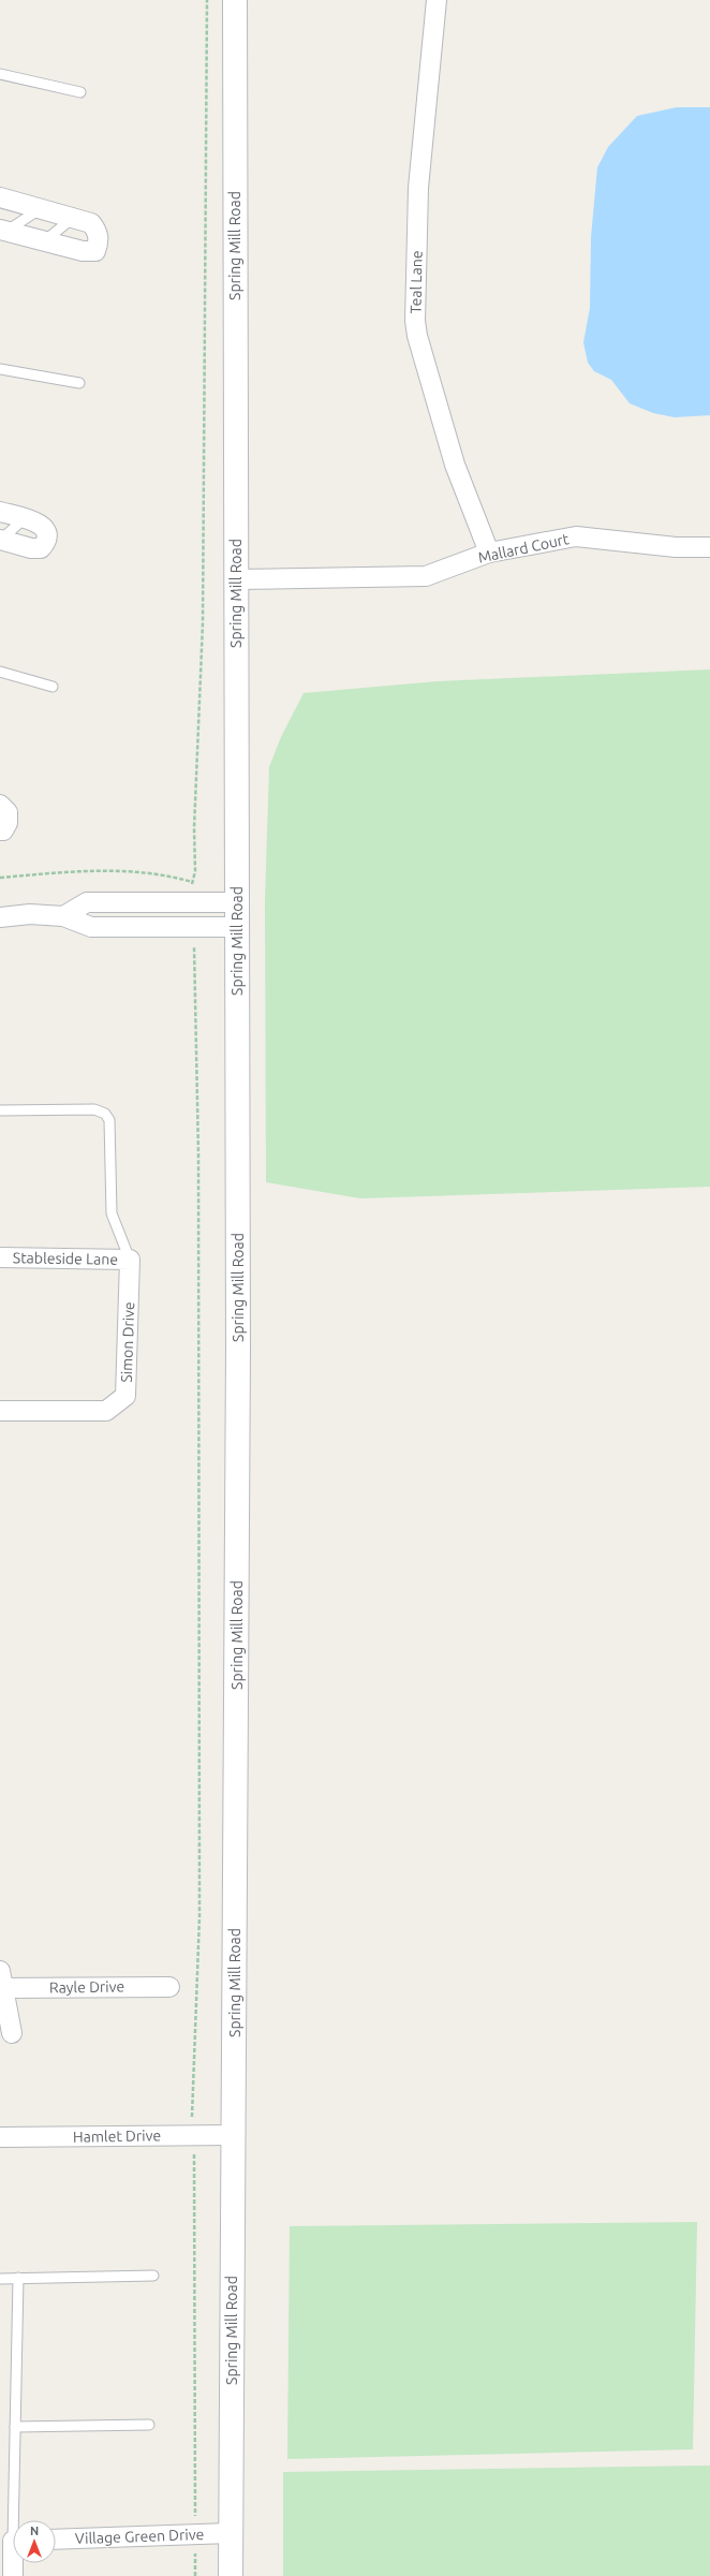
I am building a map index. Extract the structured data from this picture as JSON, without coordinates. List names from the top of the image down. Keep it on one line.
{"streets":{"street":["Spring Mill Road","Teal Lane","Mallard Court","Stableside Lane","Simon Drive","Rayle Drive","Hamlet Drive","Village Green Drive"]},"crossings":[["Spring Mill Road","Mallard Court"],["Spring Mill Road","Hamlet Drive"],["Spring Mill Road","Village Green Drive"],["Teal Lane","Mallard Court"],["Stableside Lane","Simon Drive"]],"north":"top"}
